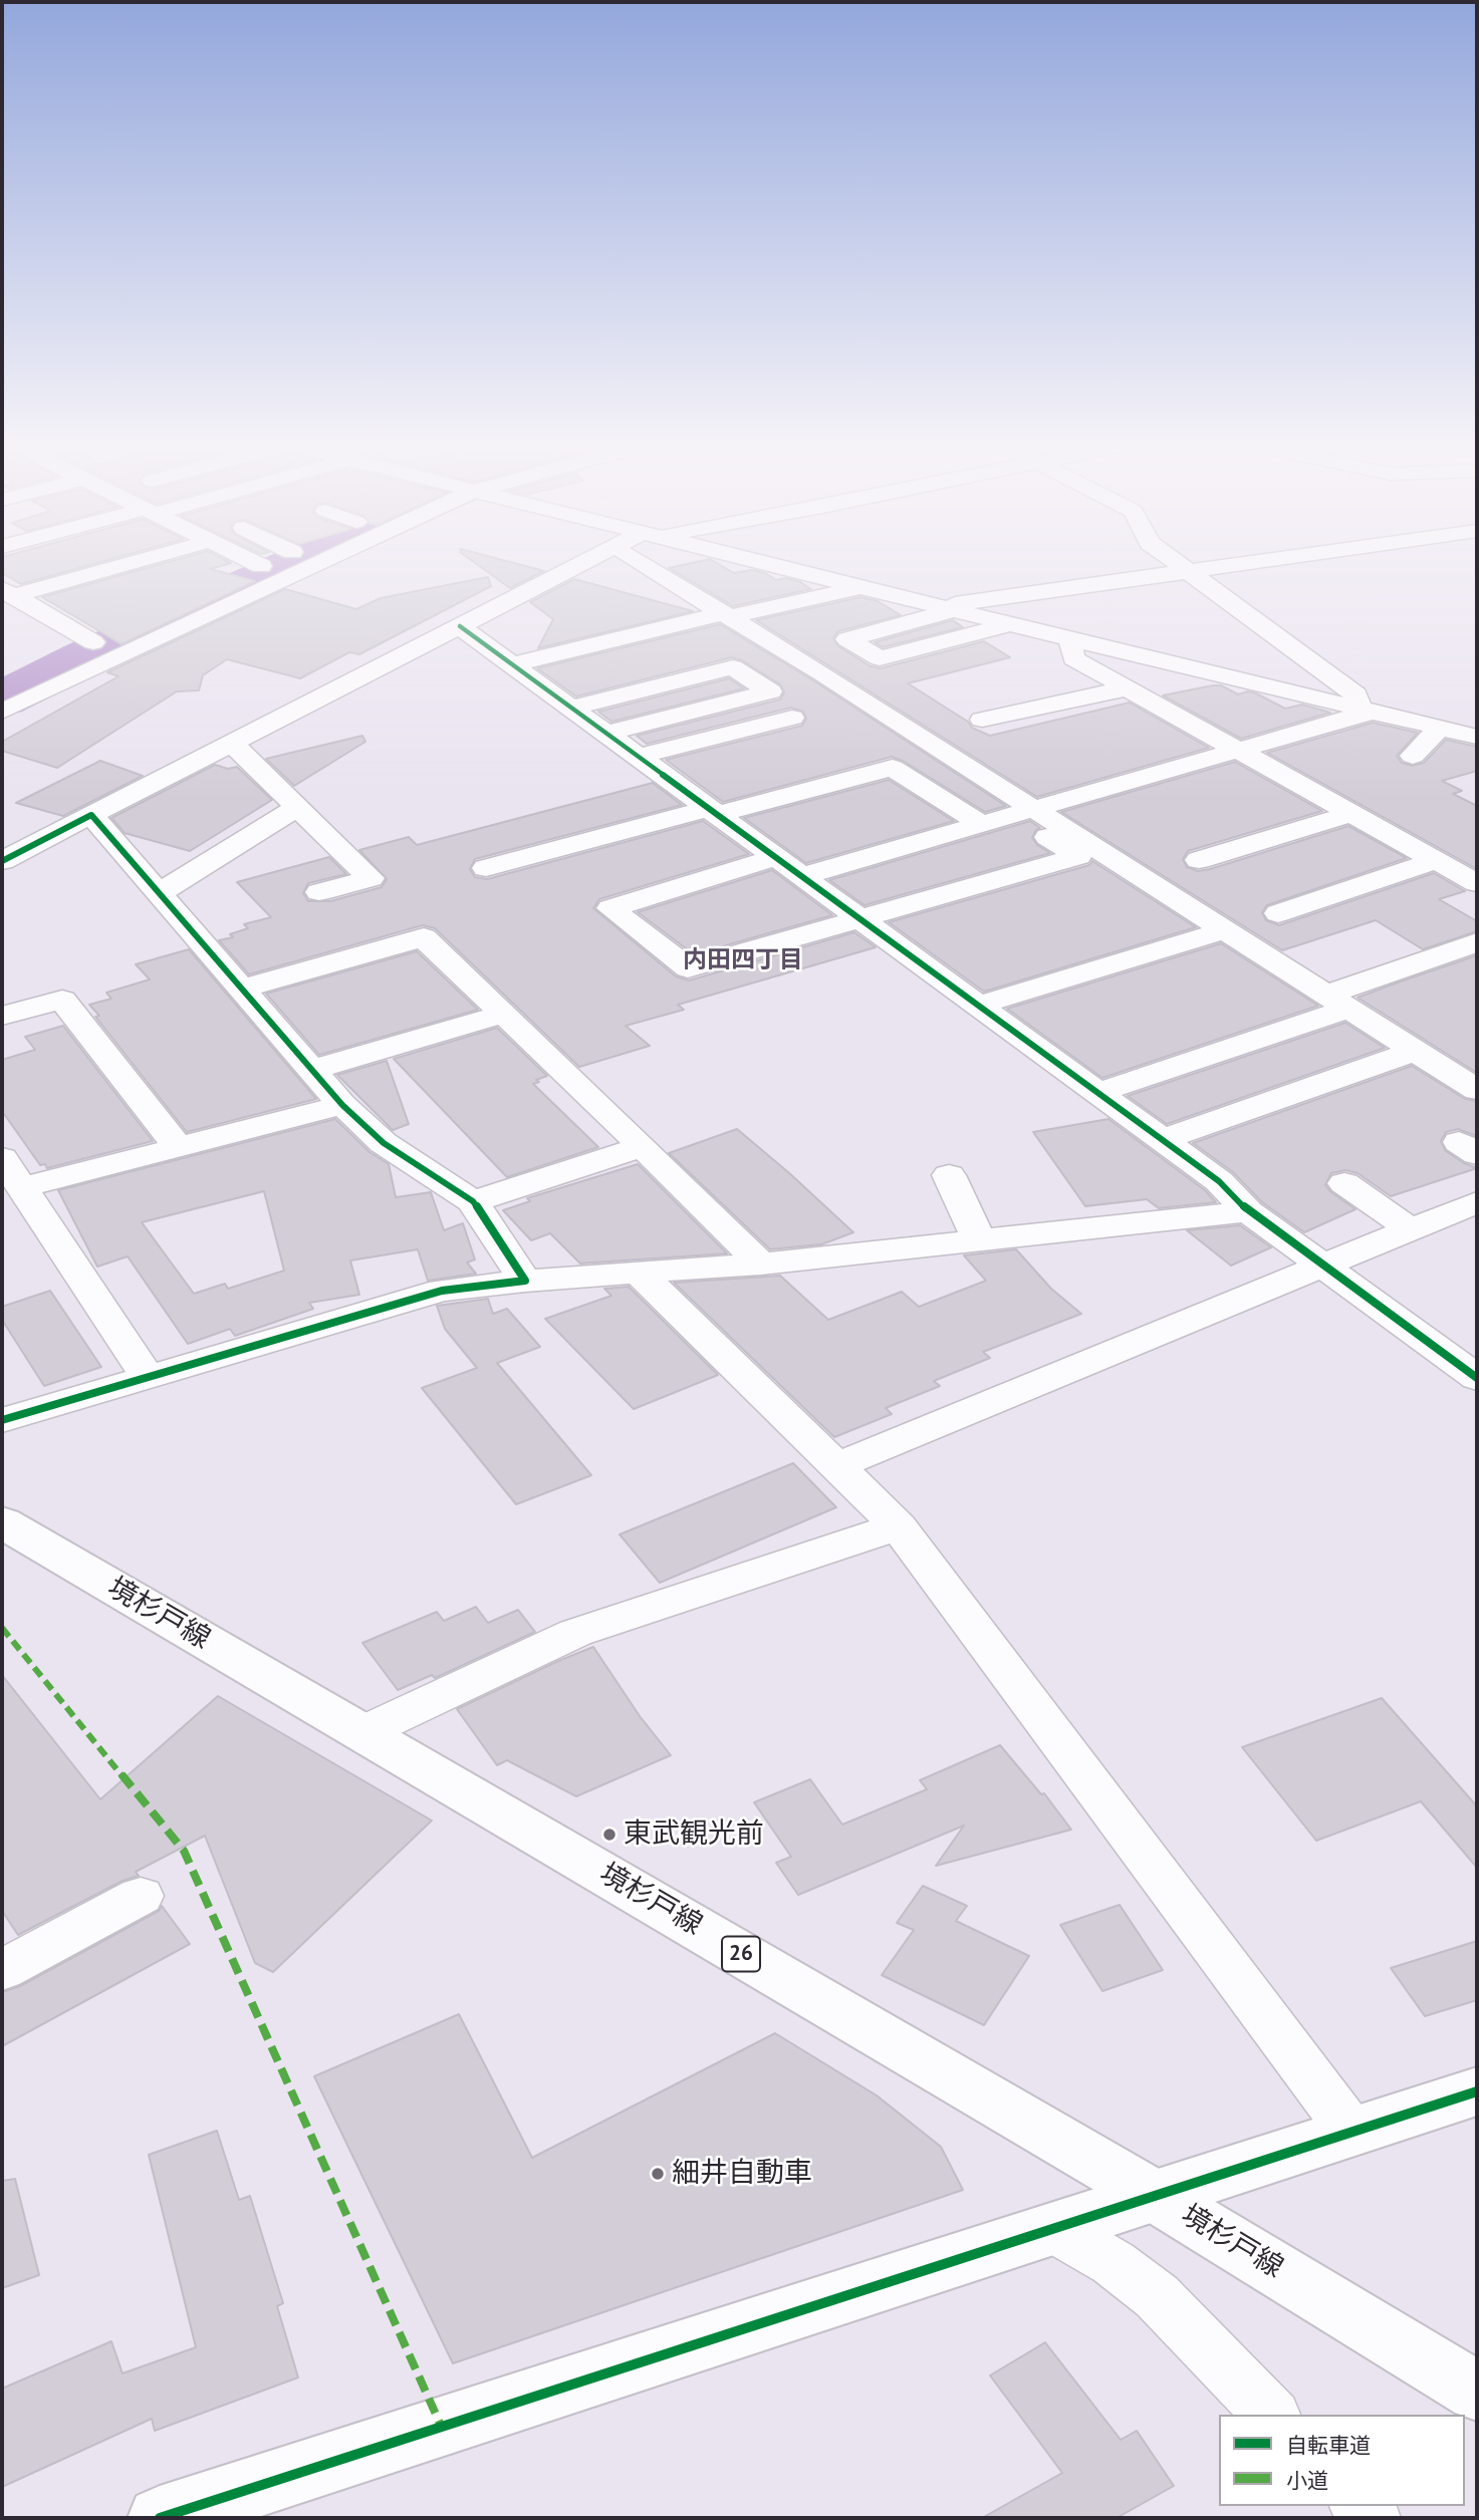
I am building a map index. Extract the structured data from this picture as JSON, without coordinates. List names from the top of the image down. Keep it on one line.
{"streets":{"main road":["境杉戸線","26"]},"districts":["内田四丁目"],"places":["東武観光前","細井自動車"],"legend":["自転車道","小道"]}
